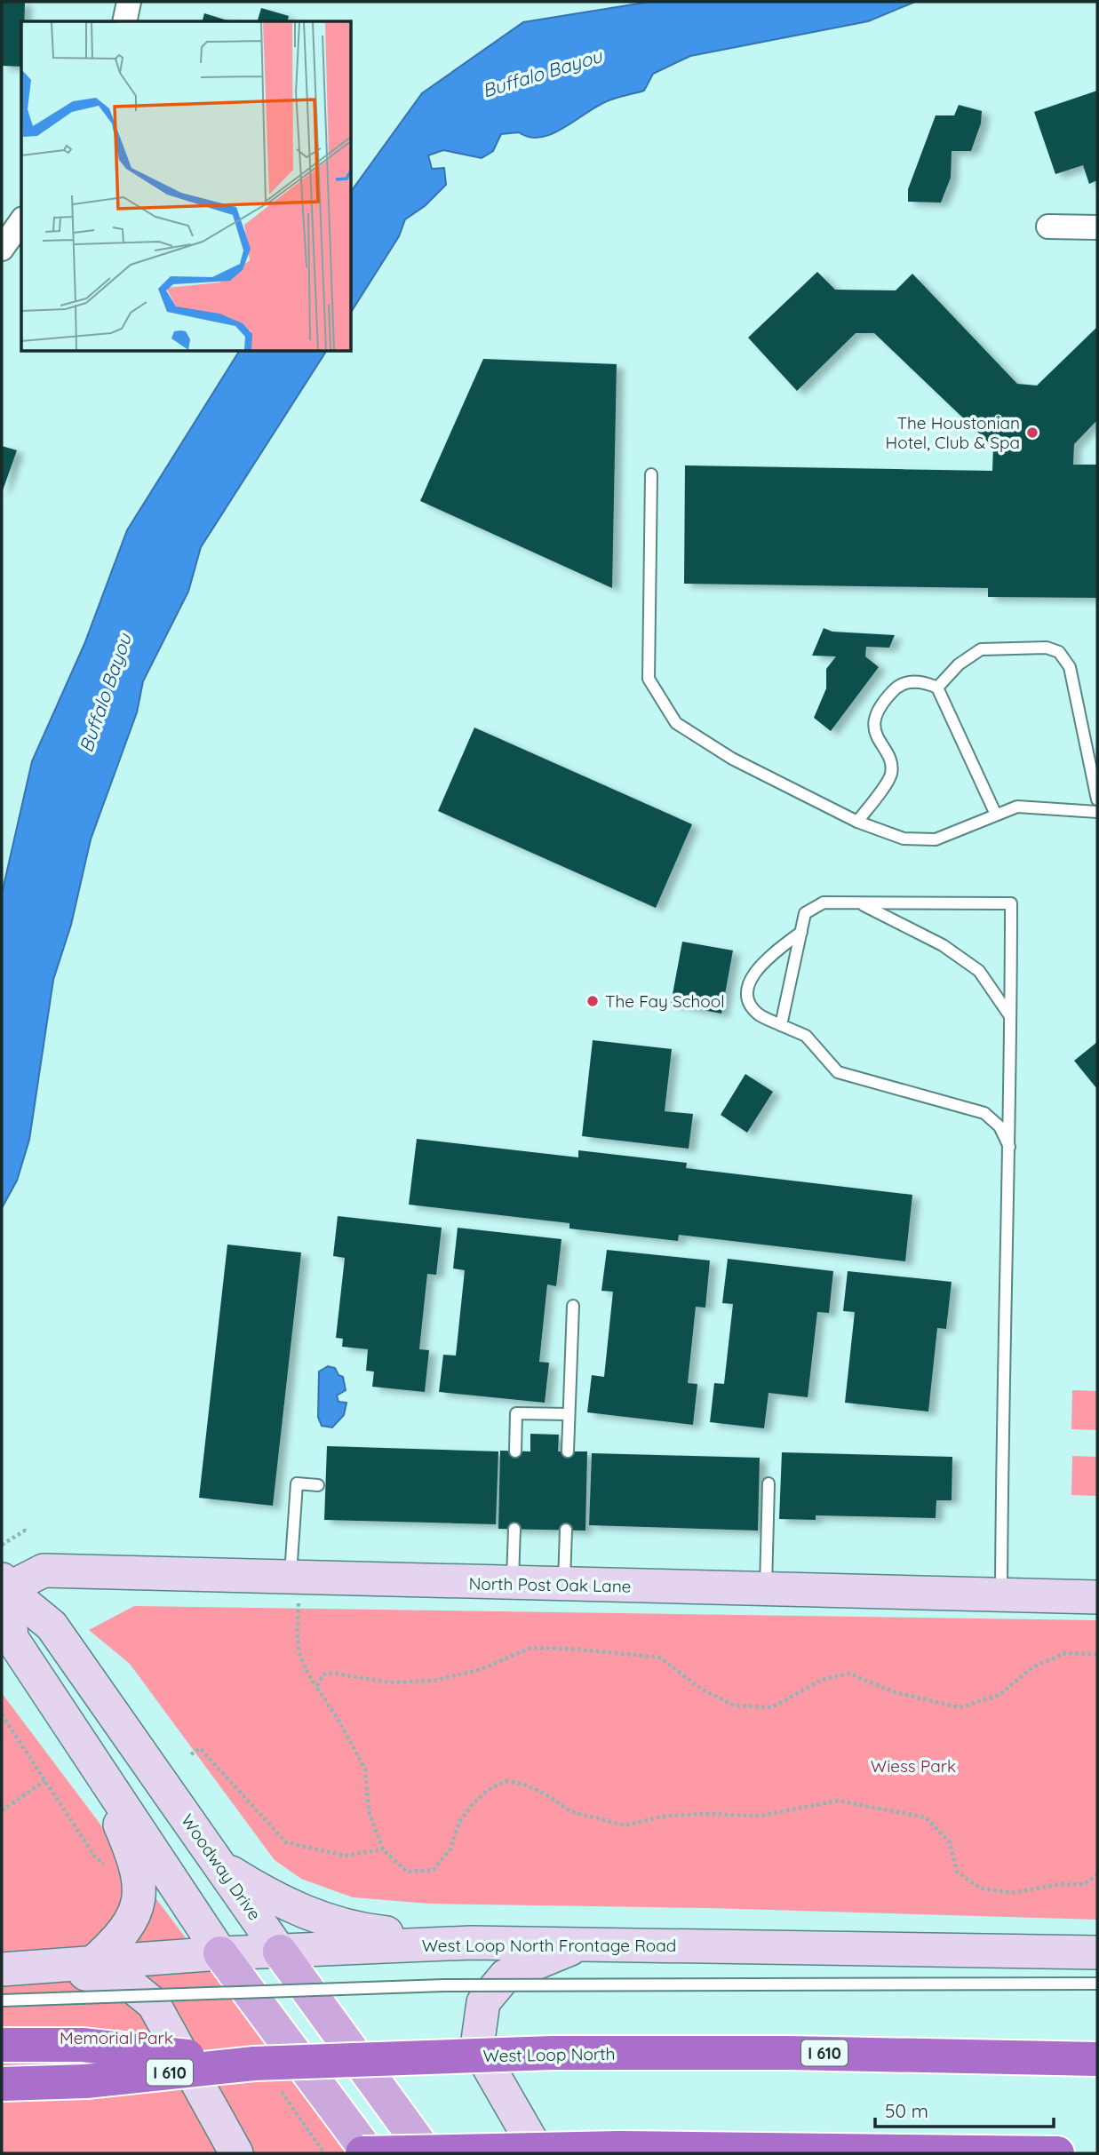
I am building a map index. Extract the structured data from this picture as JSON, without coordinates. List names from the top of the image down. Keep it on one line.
{"streets":{"highway":["I 610","West Loop North"],"main road":["North Post Oak Lane","Woodway Drive","West Loop North Frontage Road"]},"crossings":[["North Post Oak Lane","Woodway Drive"],["Woodway Drive","West Loop North Frontage Road"]],"water":["Buffalo Bayou"],"parks":["Wiess Park","Memorial Park"],"places":["The Houstonian Hotel, Club & Spa","The Fay School"],"scale_bar":"50 m"}
